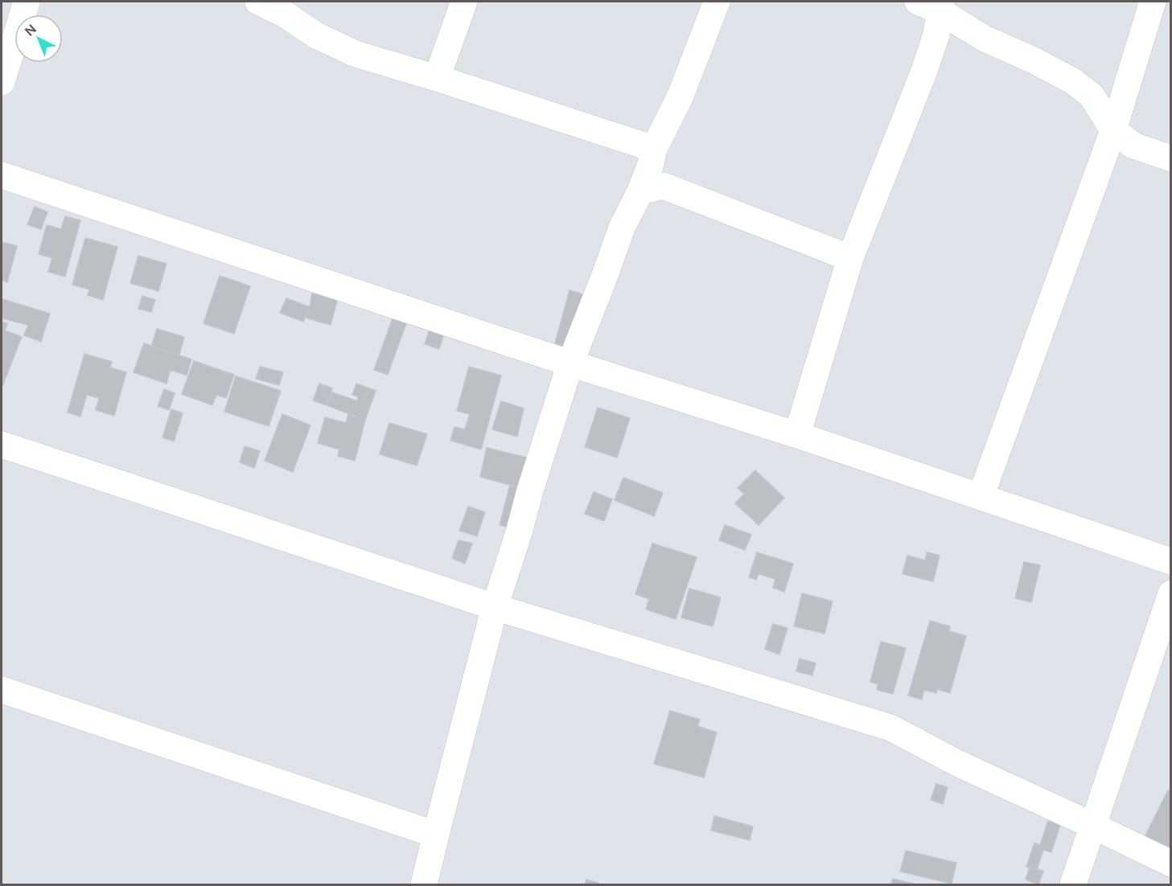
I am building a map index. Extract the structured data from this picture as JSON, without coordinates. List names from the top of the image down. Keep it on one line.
{"north":"top left"}
